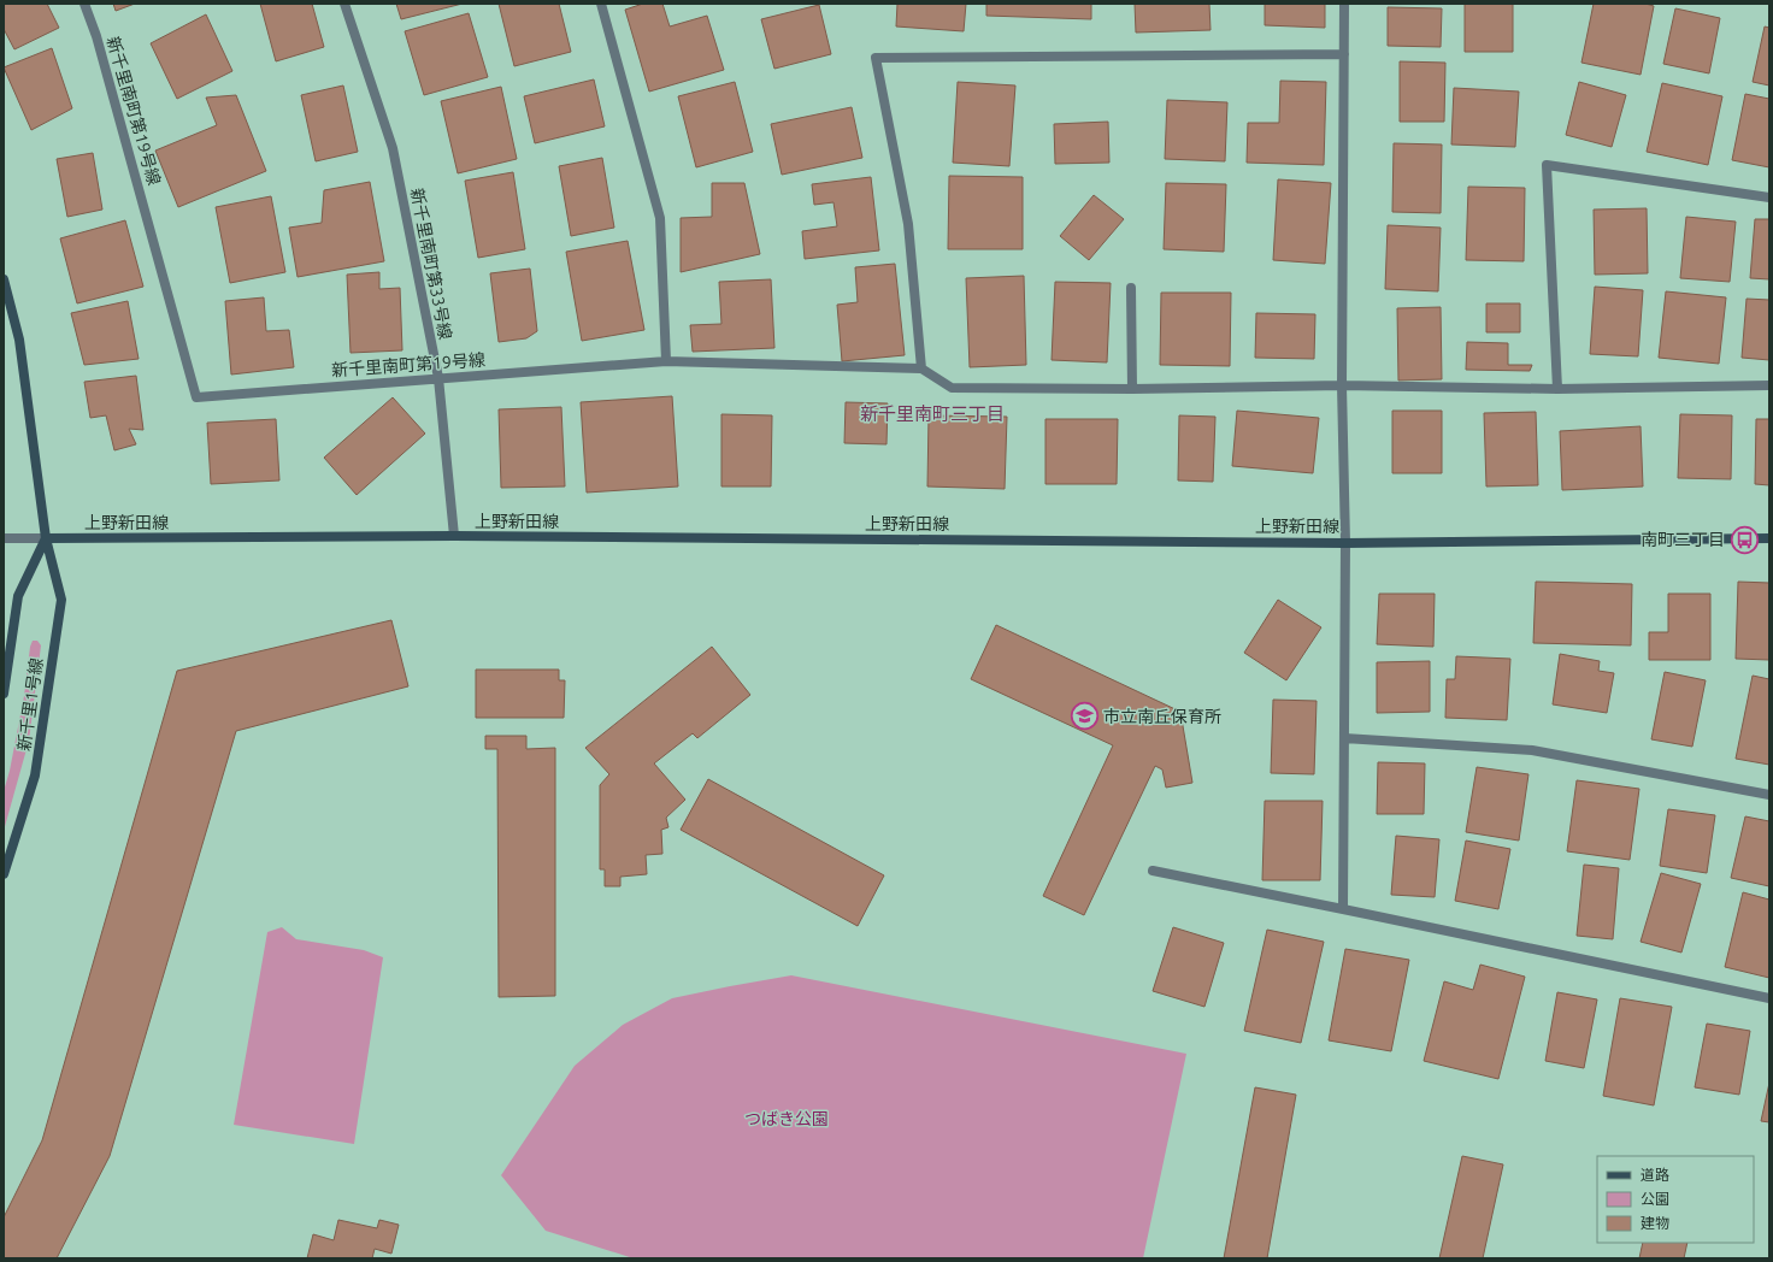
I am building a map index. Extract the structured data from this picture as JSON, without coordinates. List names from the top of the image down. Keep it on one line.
{"streets":{"street":["新千里南町第19号線","新千里南町第33号線","上野新田線","新千里1号線"]},"crossings":[["新千里南町第19号線","新千里南町第33号線"],["新千里南町第33号線","上野新田線"],["上野新田線","新千里1号線"]],"districts":["新千里南町三丁目"],"parks":["つばき公園"],"places":{"bus stop":["南町三丁目"],"school or university":["市立南丘保育所"]},"legend":["道路","公園","建物"]}
